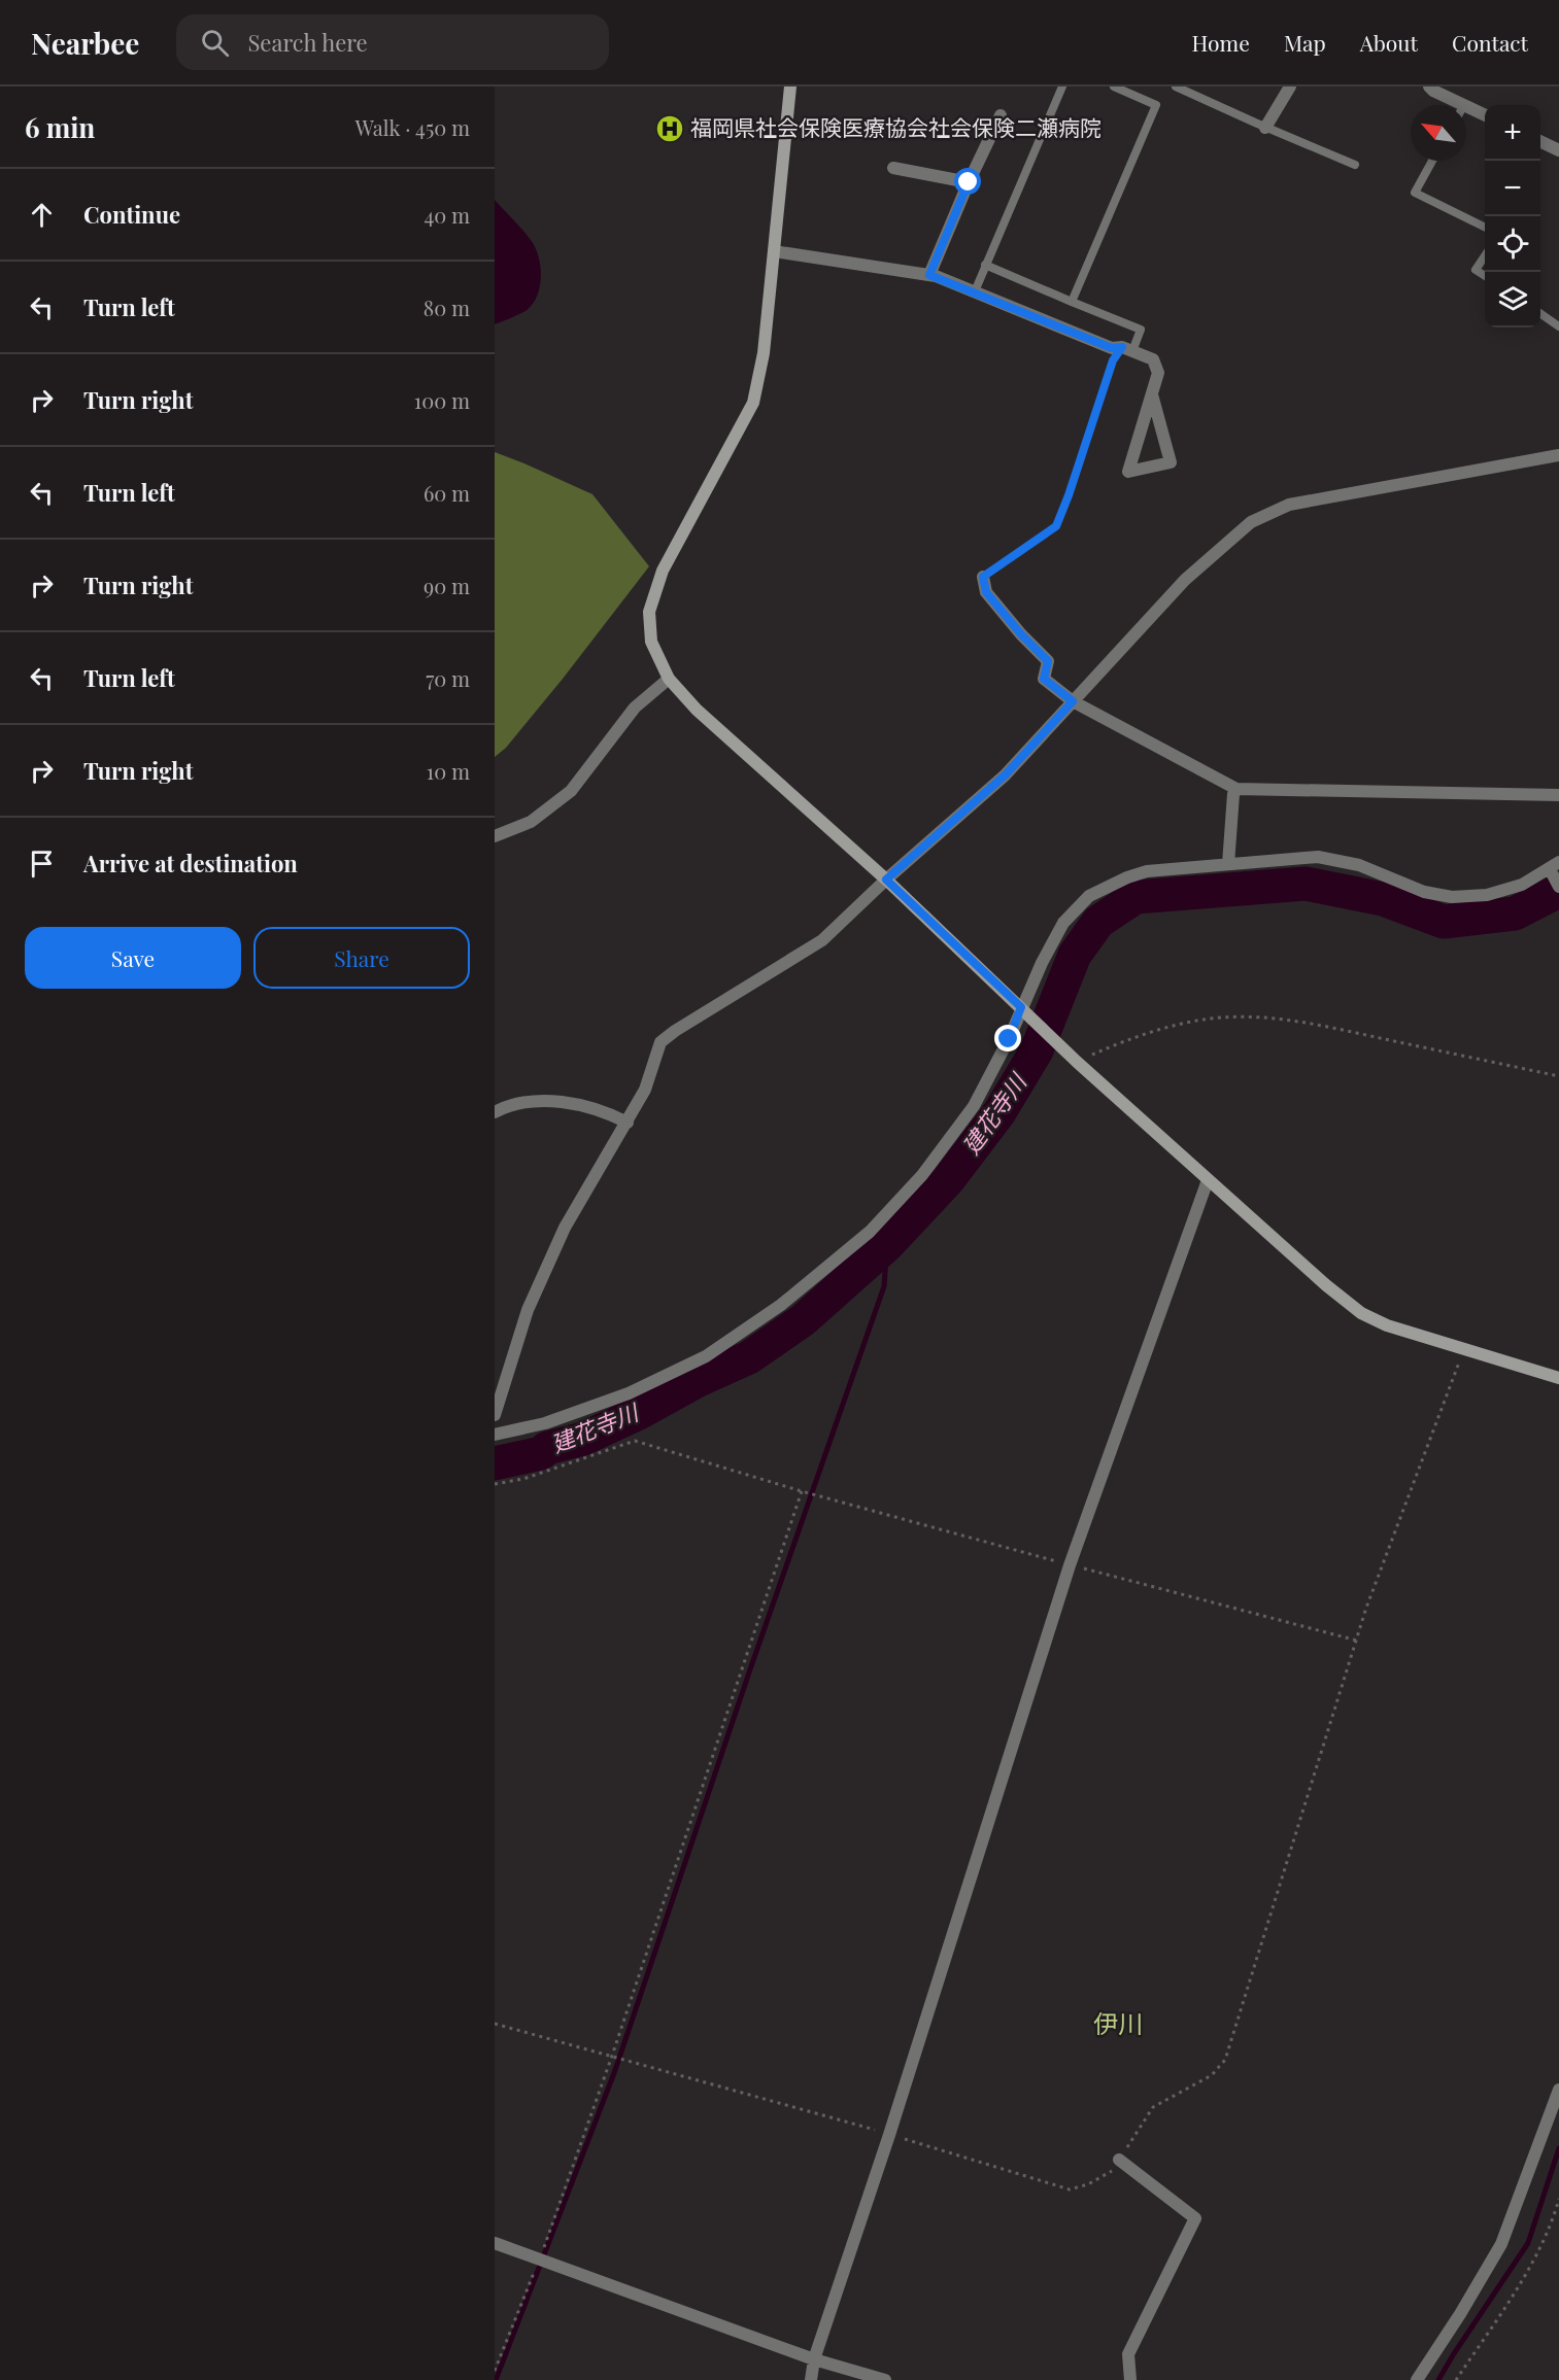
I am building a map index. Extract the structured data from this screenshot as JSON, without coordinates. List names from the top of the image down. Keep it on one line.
{"districts":["伊川"],"water":["建花寺川"],"places":{"hospital":["福岡県社会保険医療協会社会保険二瀬病院"]},"north":"top left","page":{"header":"Nearbee","search":"Search here","nav":["Home","Map","About","Contact"],"heading":["6 min","Walk · 450 m"],"map_buttons":["+","−"],"list":[["Continue","40 m"],["Turn left","80 m"],["Turn right","100 m"],["Turn left","60 m"],["Turn right","90 m"],["Turn left","70 m"],["Turn right","10 m"],"Arrive at destination"],"buttons":["Save","Share"]}}
